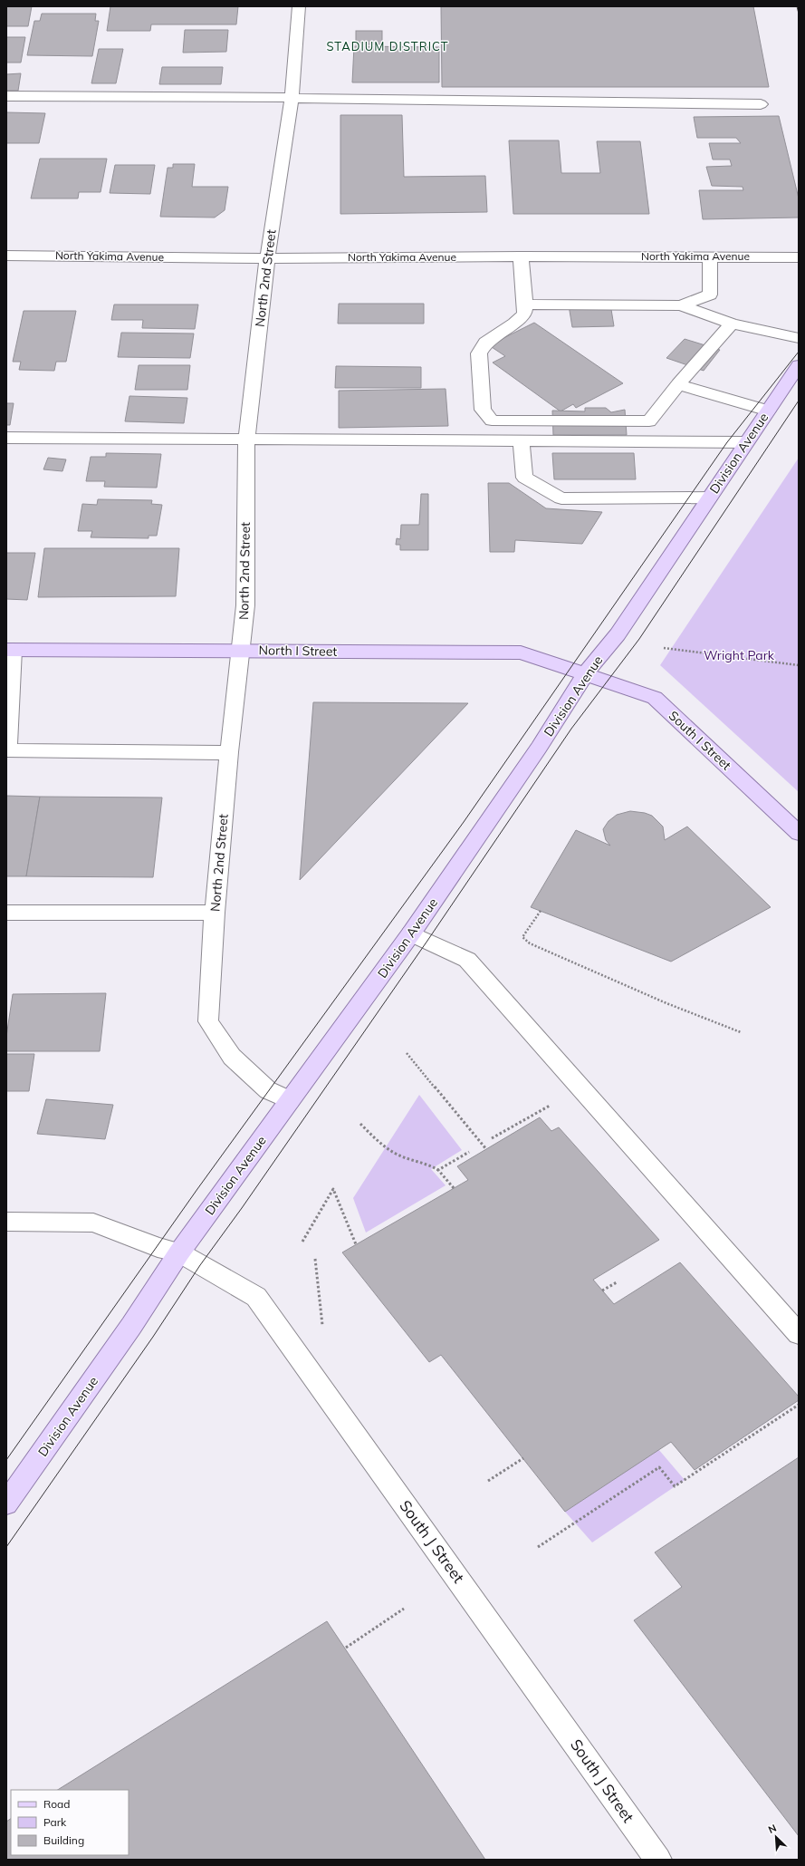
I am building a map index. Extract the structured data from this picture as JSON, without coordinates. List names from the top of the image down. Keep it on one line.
{"streets":{"main road":["Division Avenue","North I Street","South I Street"],"street":["North Yakima Avenue","North 2nd Street","South J Street"]},"crossings":[["North Yakima Avenue","North 2nd Street"],["North 2nd Street","Division Avenue"],["North 2nd Street","North I Street"],["Division Avenue","North I Street"],["Division Avenue","South I Street"],["Division Avenue","South J Street"],["North I Street","South I Street"]],"districts":["STADIUM DISTRICT"],"parks":["Wright Park"],"legend":["Road","Park","Building"],"north":"top left"}
